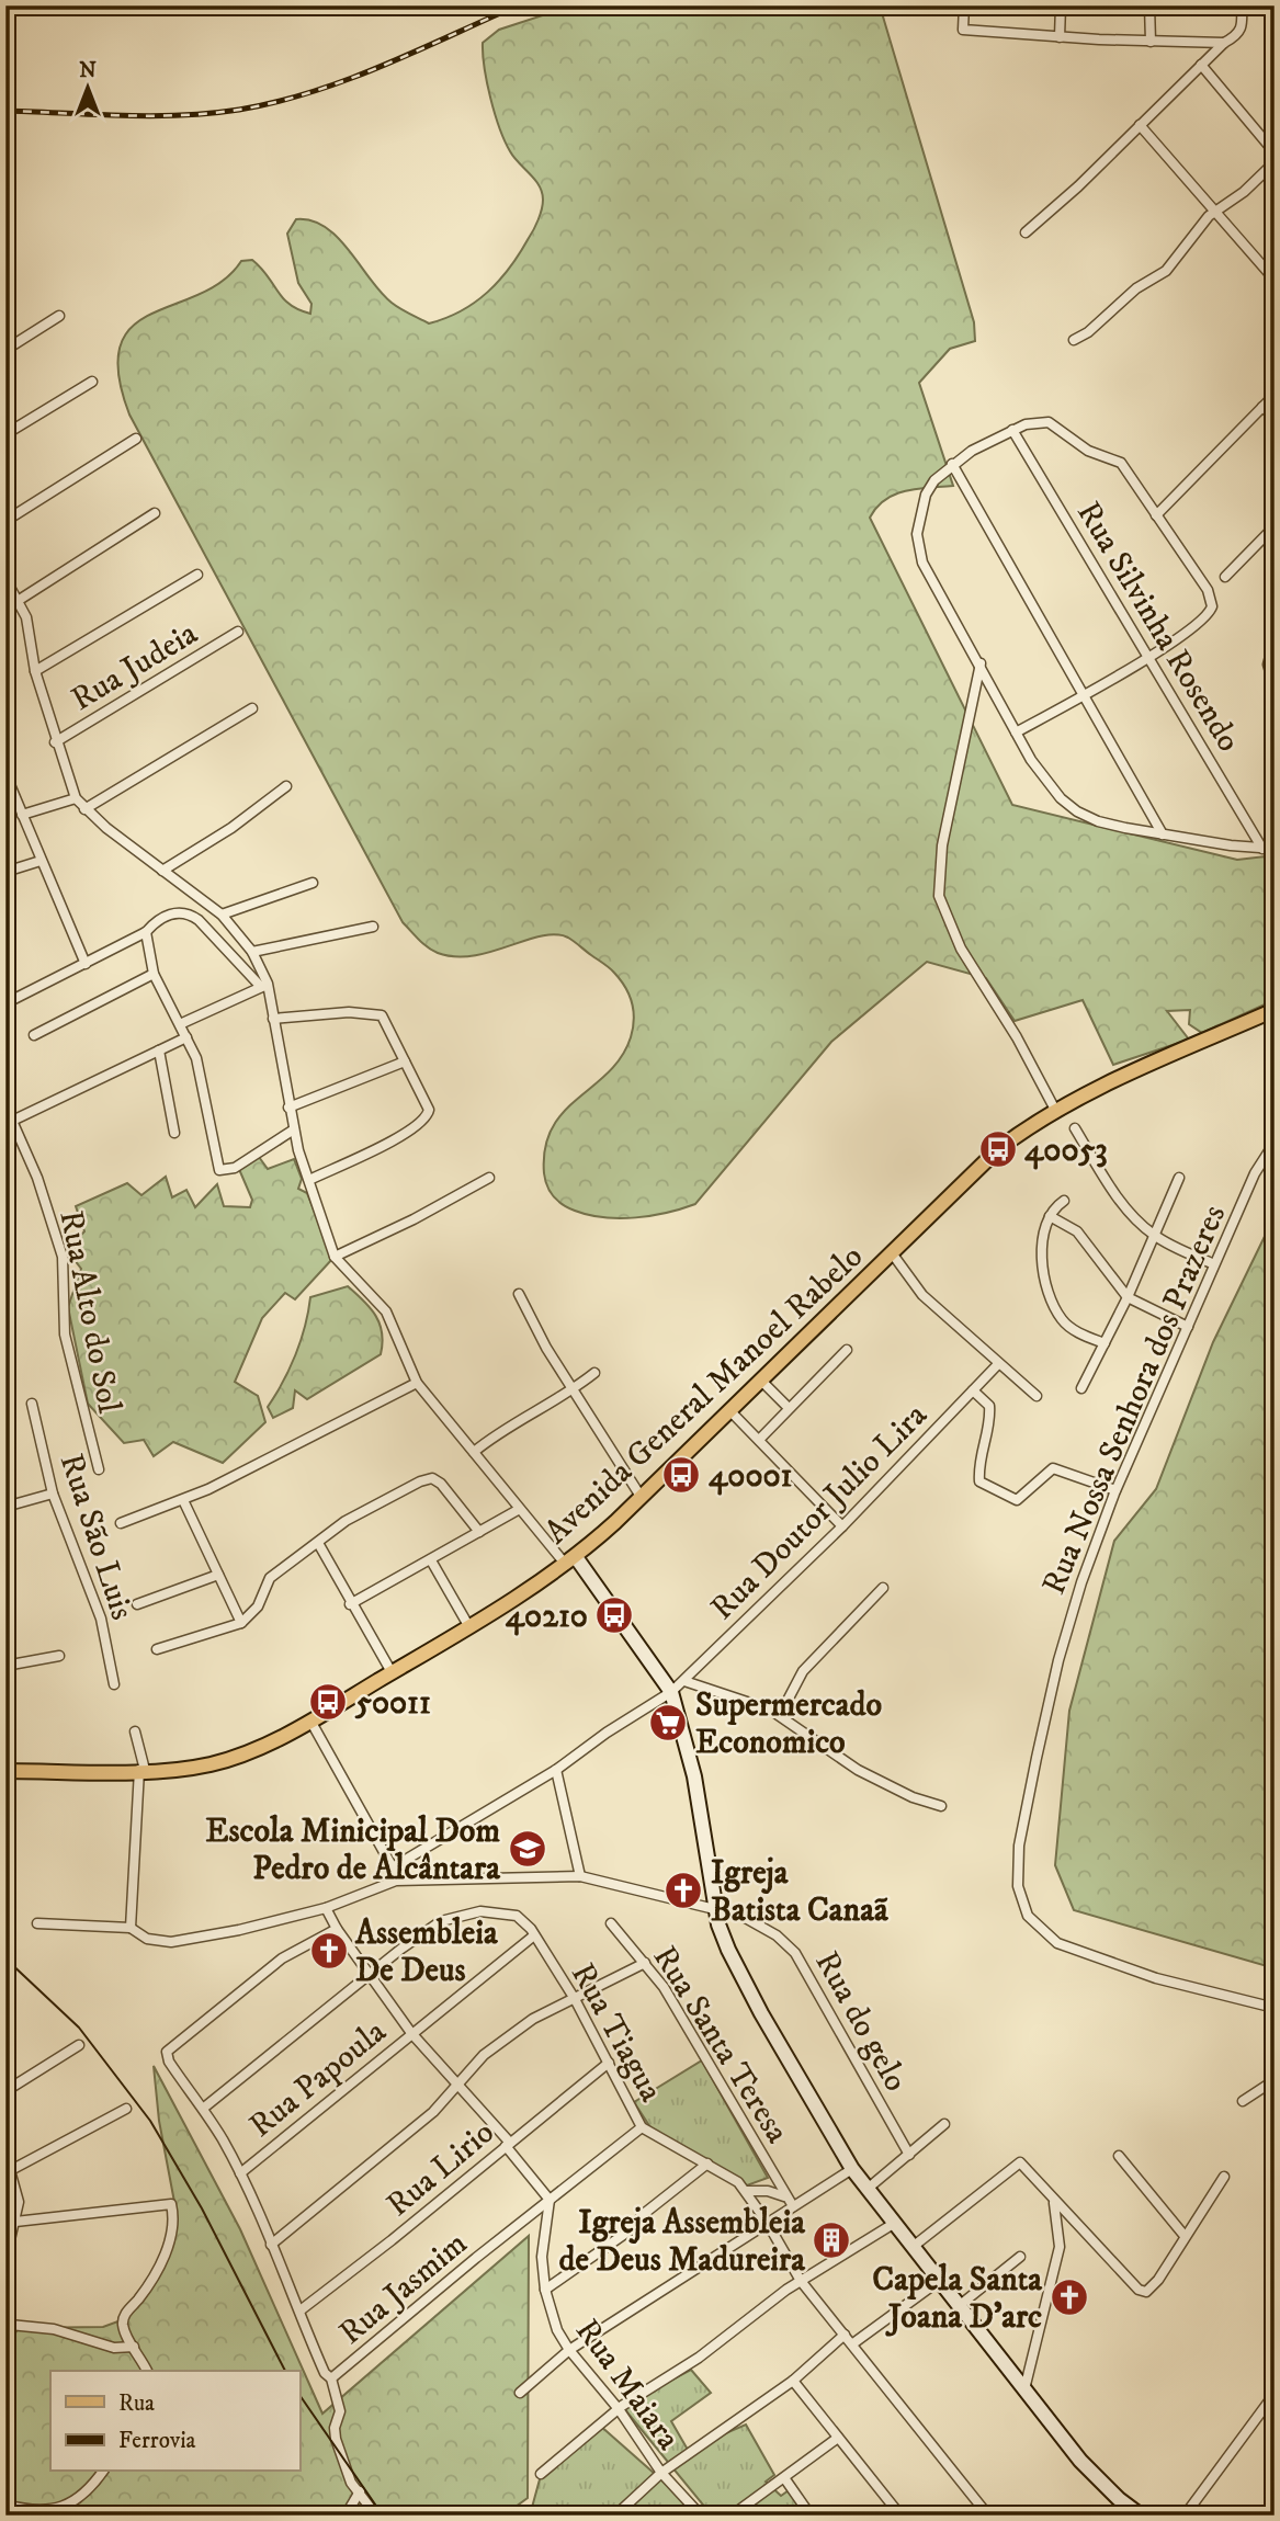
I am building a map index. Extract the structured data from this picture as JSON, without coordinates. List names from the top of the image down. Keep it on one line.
{"streets":{"main road":["Avenida General Manoel Rabelo"],"street":["Rua Silvinha Rosendo","Rua Judeia","Rua Alto do Sol","Rua Nossa Senhora dos Prazeres","Rua Doutor Julio Lira","Rua São Luis","Rua do gelo","Rua Tiagua","Rua Santa Teresa","Rua Papoula","Rua Lirio","Rua Jasmim","Rua Maiara"]},"crossings":[["Rua Tiagua","Rua Papoula"],["Rua Tiagua","Rua Lirio"],["Rua Tiagua","Rua Jasmim"],["Rua Papoula","Rua Jasmim"],["Rua Lirio","Rua Jasmim"],["Rua Jasmim","Rua Maiara"]],"places":{"bus stop":["40053","40001","40210","50011"],"supermarket":["Supermercado Economico"],"school or university":["Escola Minicipal Dom Pedro de Alcântara"],"church":["Igreja Batista Canaã","Assembleia De Deus","Capela Santa Joana D'arc"],"building":["Igreja Assembleia de Deus Madureira"]},"legend":["Rua","Ferrovia"],"north":"top"}
